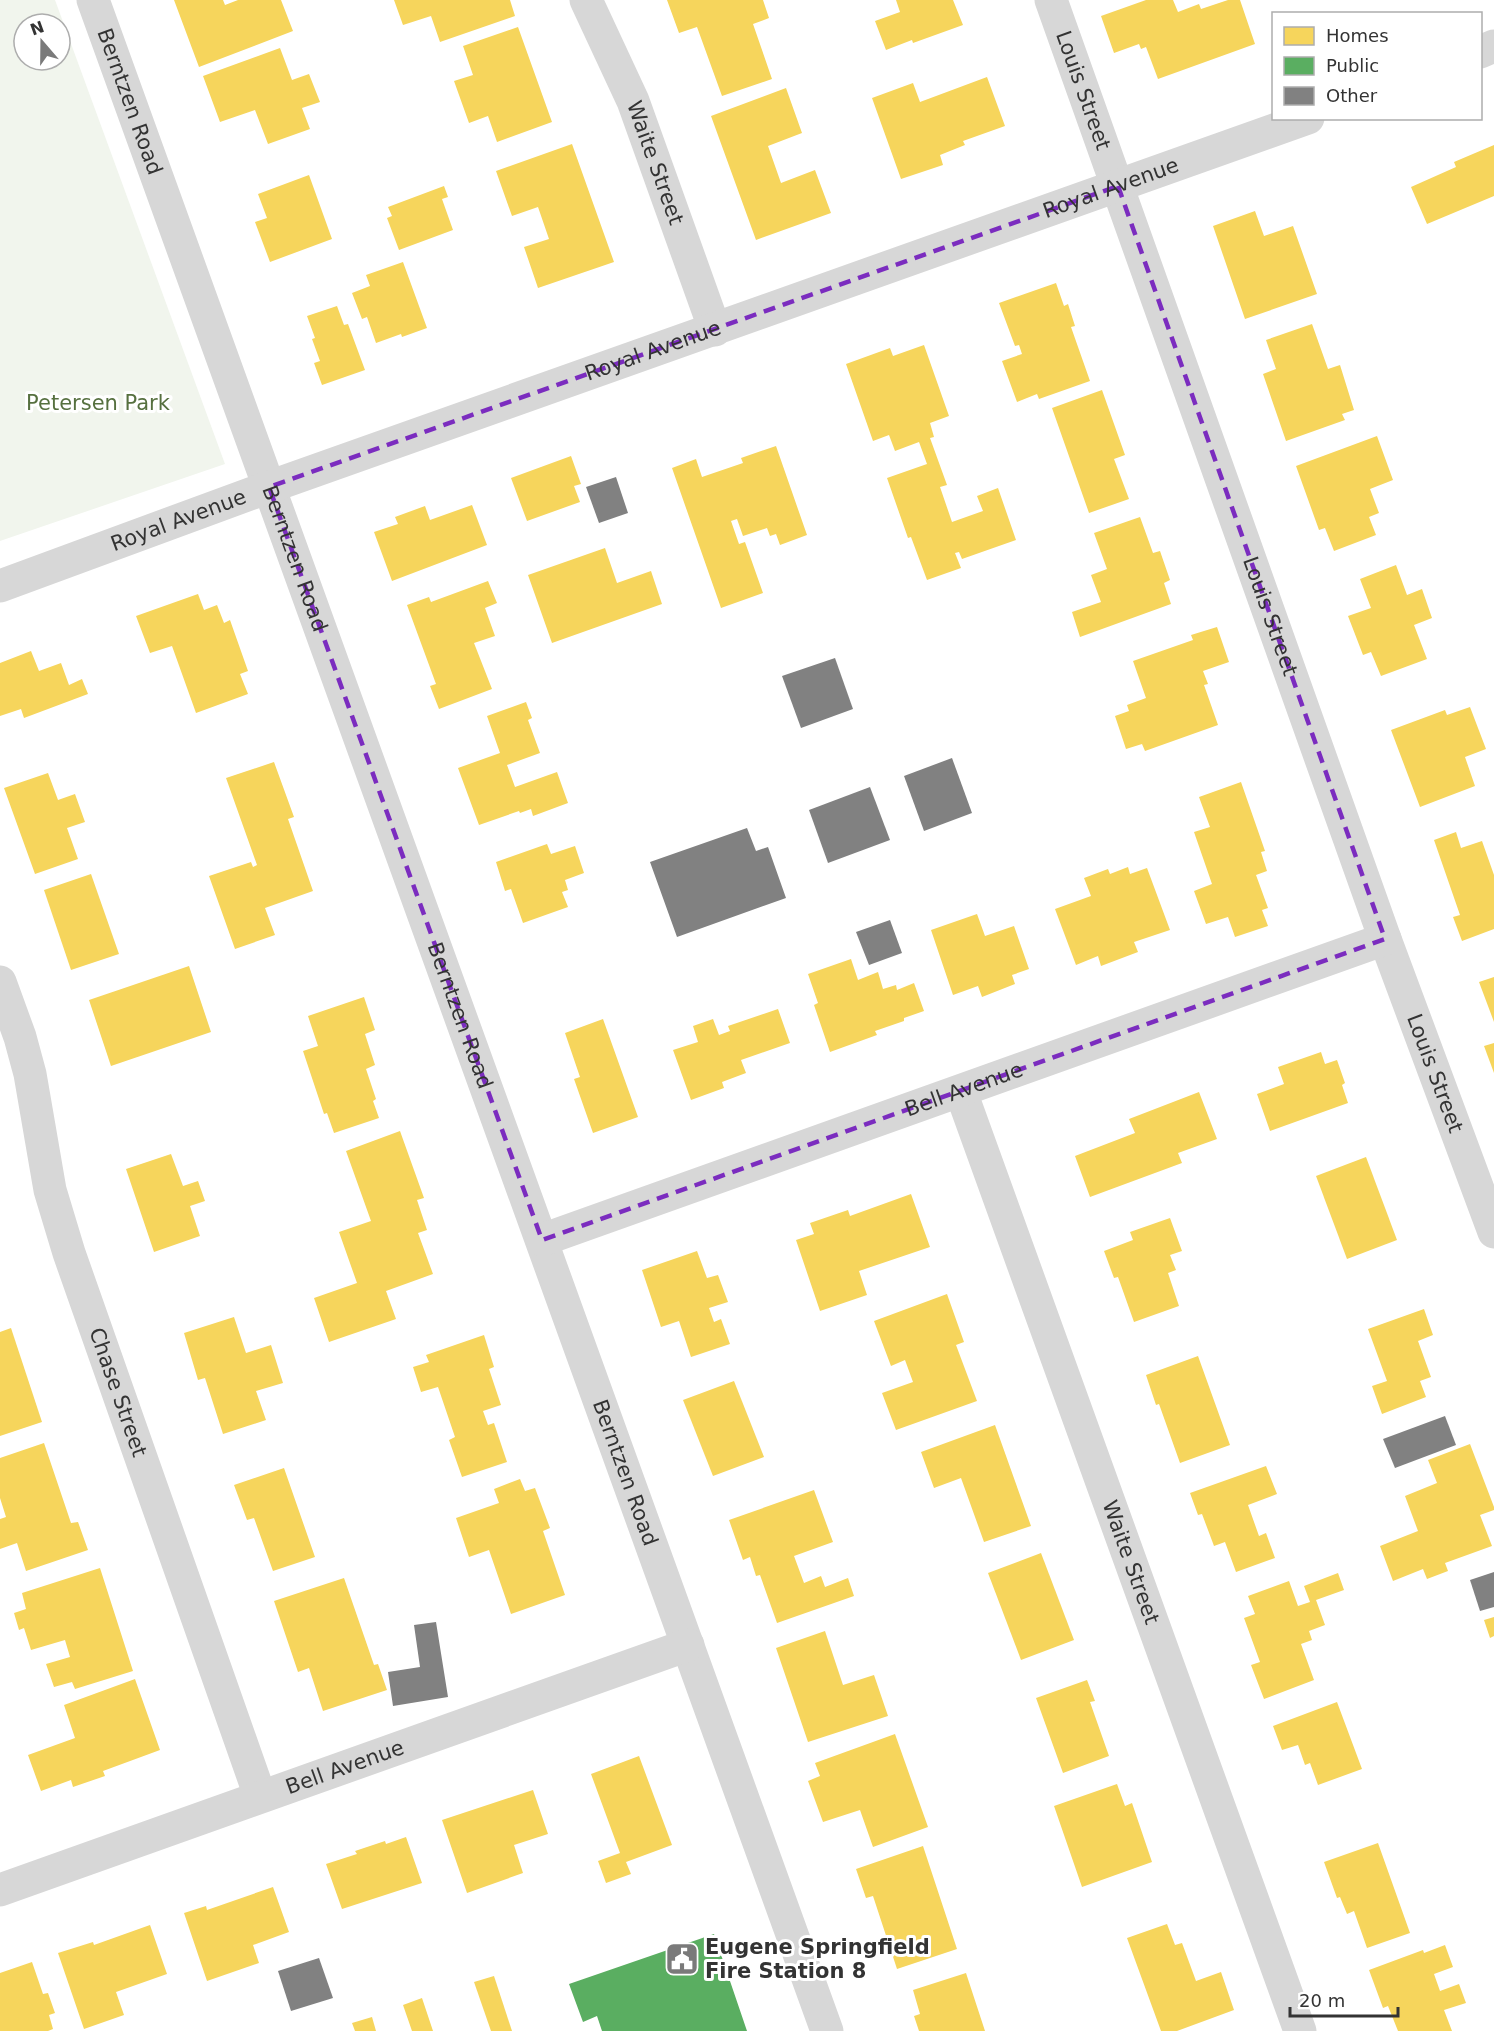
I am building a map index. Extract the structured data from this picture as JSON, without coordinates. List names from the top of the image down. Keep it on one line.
{"streets":{"street":["Louis Street","Berntzen Road","Waite Street","Royal Avenue","Bell Avenue","Chase Street"]},"crossings":[["Louis Street","Royal Avenue"],["Louis Street","Bell Avenue"],["Berntzen Road","Royal Avenue"],["Berntzen Road","Bell Avenue"],["Waite Street","Royal Avenue"],["Waite Street","Bell Avenue"],["Bell Avenue","Chase Street"]],"parks":["Petersen Park"],"places":{"public building":["Eugene Springfield Fire Station 8"]},"legend":["Homes","Public","Other"],"scale_bar":"20 m","north":"top"}
